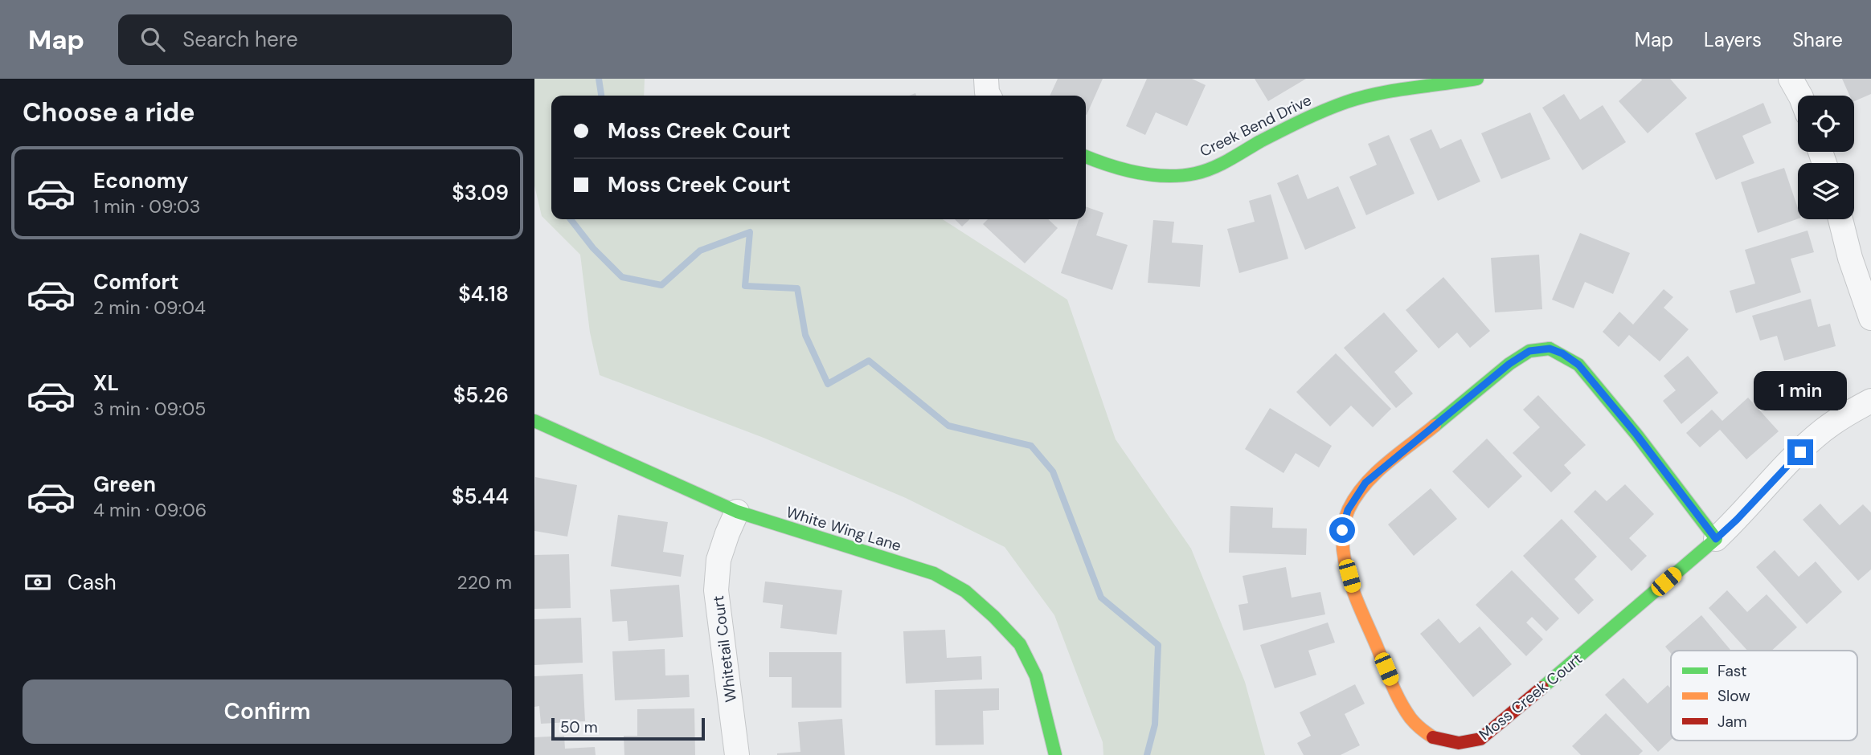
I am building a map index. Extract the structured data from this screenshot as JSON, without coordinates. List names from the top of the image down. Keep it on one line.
{"streets":{"street":["Creek Bend Drive","White Wing Lane","Whitetail Court","Moss Creek Court"]},"crossings":[["White Wing Lane","Whitetail Court"]],"legend":["Fast","Slow","Jam"],"scale_bar":"50 m","page":{"header":"Map","search":"Search here","nav":["Map","Layers","Share"],"heading":"Choose a ride","banner":["Moss Creek Court","Moss Creek Court"],"list":[{"name":"Economy","note":"1 min · 09:03","value":"$3.09"},{"name":"Comfort","note":"2 min · 09:04","value":"$4.18"},{"name":"XL","note":"3 min · 09:05","value":"$5.26"},{"name":"Green","note":"4 min · 09:06","value":"$5.44"}],"bubble":"1 min","pay":["Cash","220 m"],"buttons":"Confirm","scale":"50 m"}}
